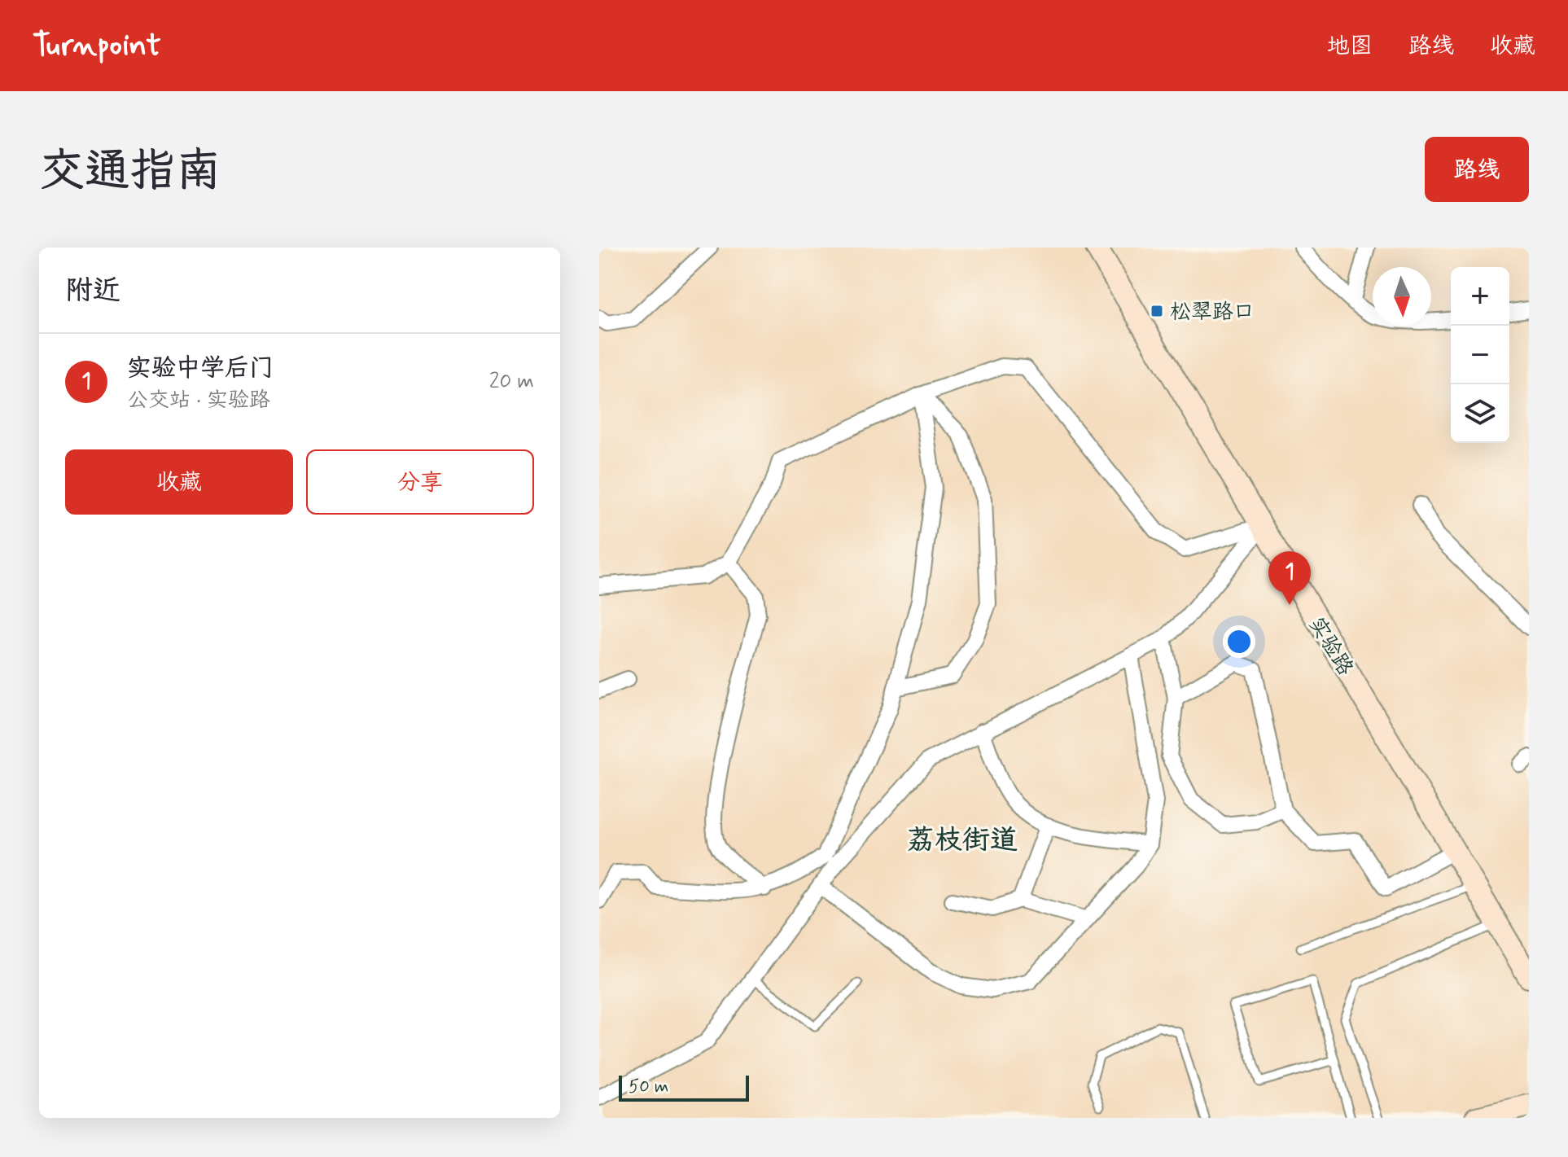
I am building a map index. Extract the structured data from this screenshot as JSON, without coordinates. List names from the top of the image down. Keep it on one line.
{"streets":{"street":["实验路"]},"districts":["荔枝街道"],"places":{"transit":["松翠路口"]},"scale_bar":"50 m","north":"bottom","page":{"header":"Turnpoint","nav":["地图","路线","收藏"],"buttons":["路线",["收藏","分享"]],"title":"交通指南","heading":"附近","map_buttons":["+","−"],"list":[{"mark":"1","name":"实验中学后门","note":"公交站 · 实验路","value":"20 m"}],"pins":"1","scale":"50 m"}}
